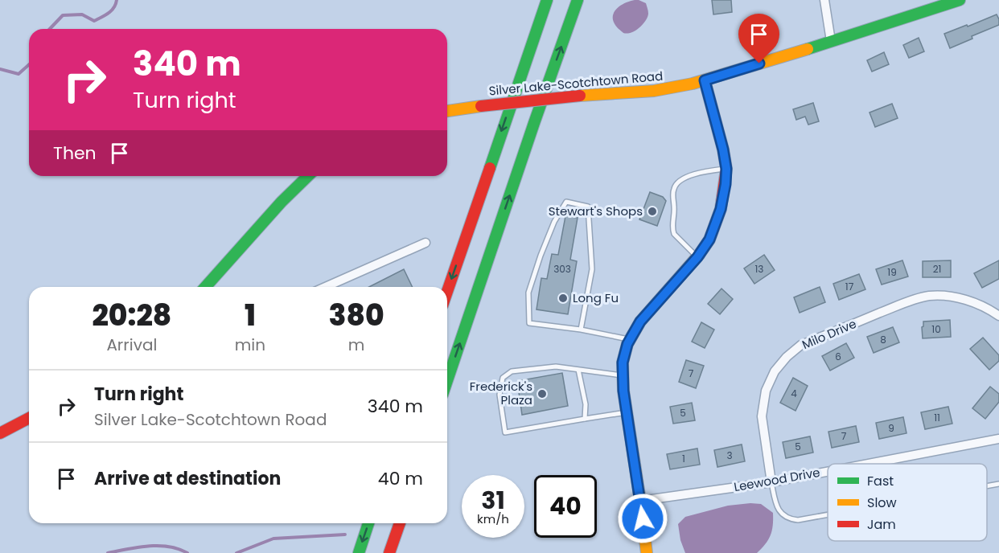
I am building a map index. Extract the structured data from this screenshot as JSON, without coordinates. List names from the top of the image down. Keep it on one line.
{"streets":{"main road":["Silver Lake-Scotchtown Road"],"street":["Milo Drive","Leewood Drive"]},"crossings":[["Milo Drive","Leewood Drive"]],"places":["Stewart's Shops","Long Fu","Frederick's Plaza"],"house_numbers":["303","13","21","19","17","10","8","6","7","4","5","11","9","7","5","3","1"],"legend":["Fast","Slow","Jam"],"page":{"turn":["340 m","Turn right"],"then":"Then","eta":["20:28","Arrival","1","min","380","m"],"list":[{"name":"Turn right","note":"Silver Lake-Scotchtown Road","value":"340 m"},{"name":"Arrive at destination","value":"40 m"}],"speed":"31 km/h","limit":"40"}}
